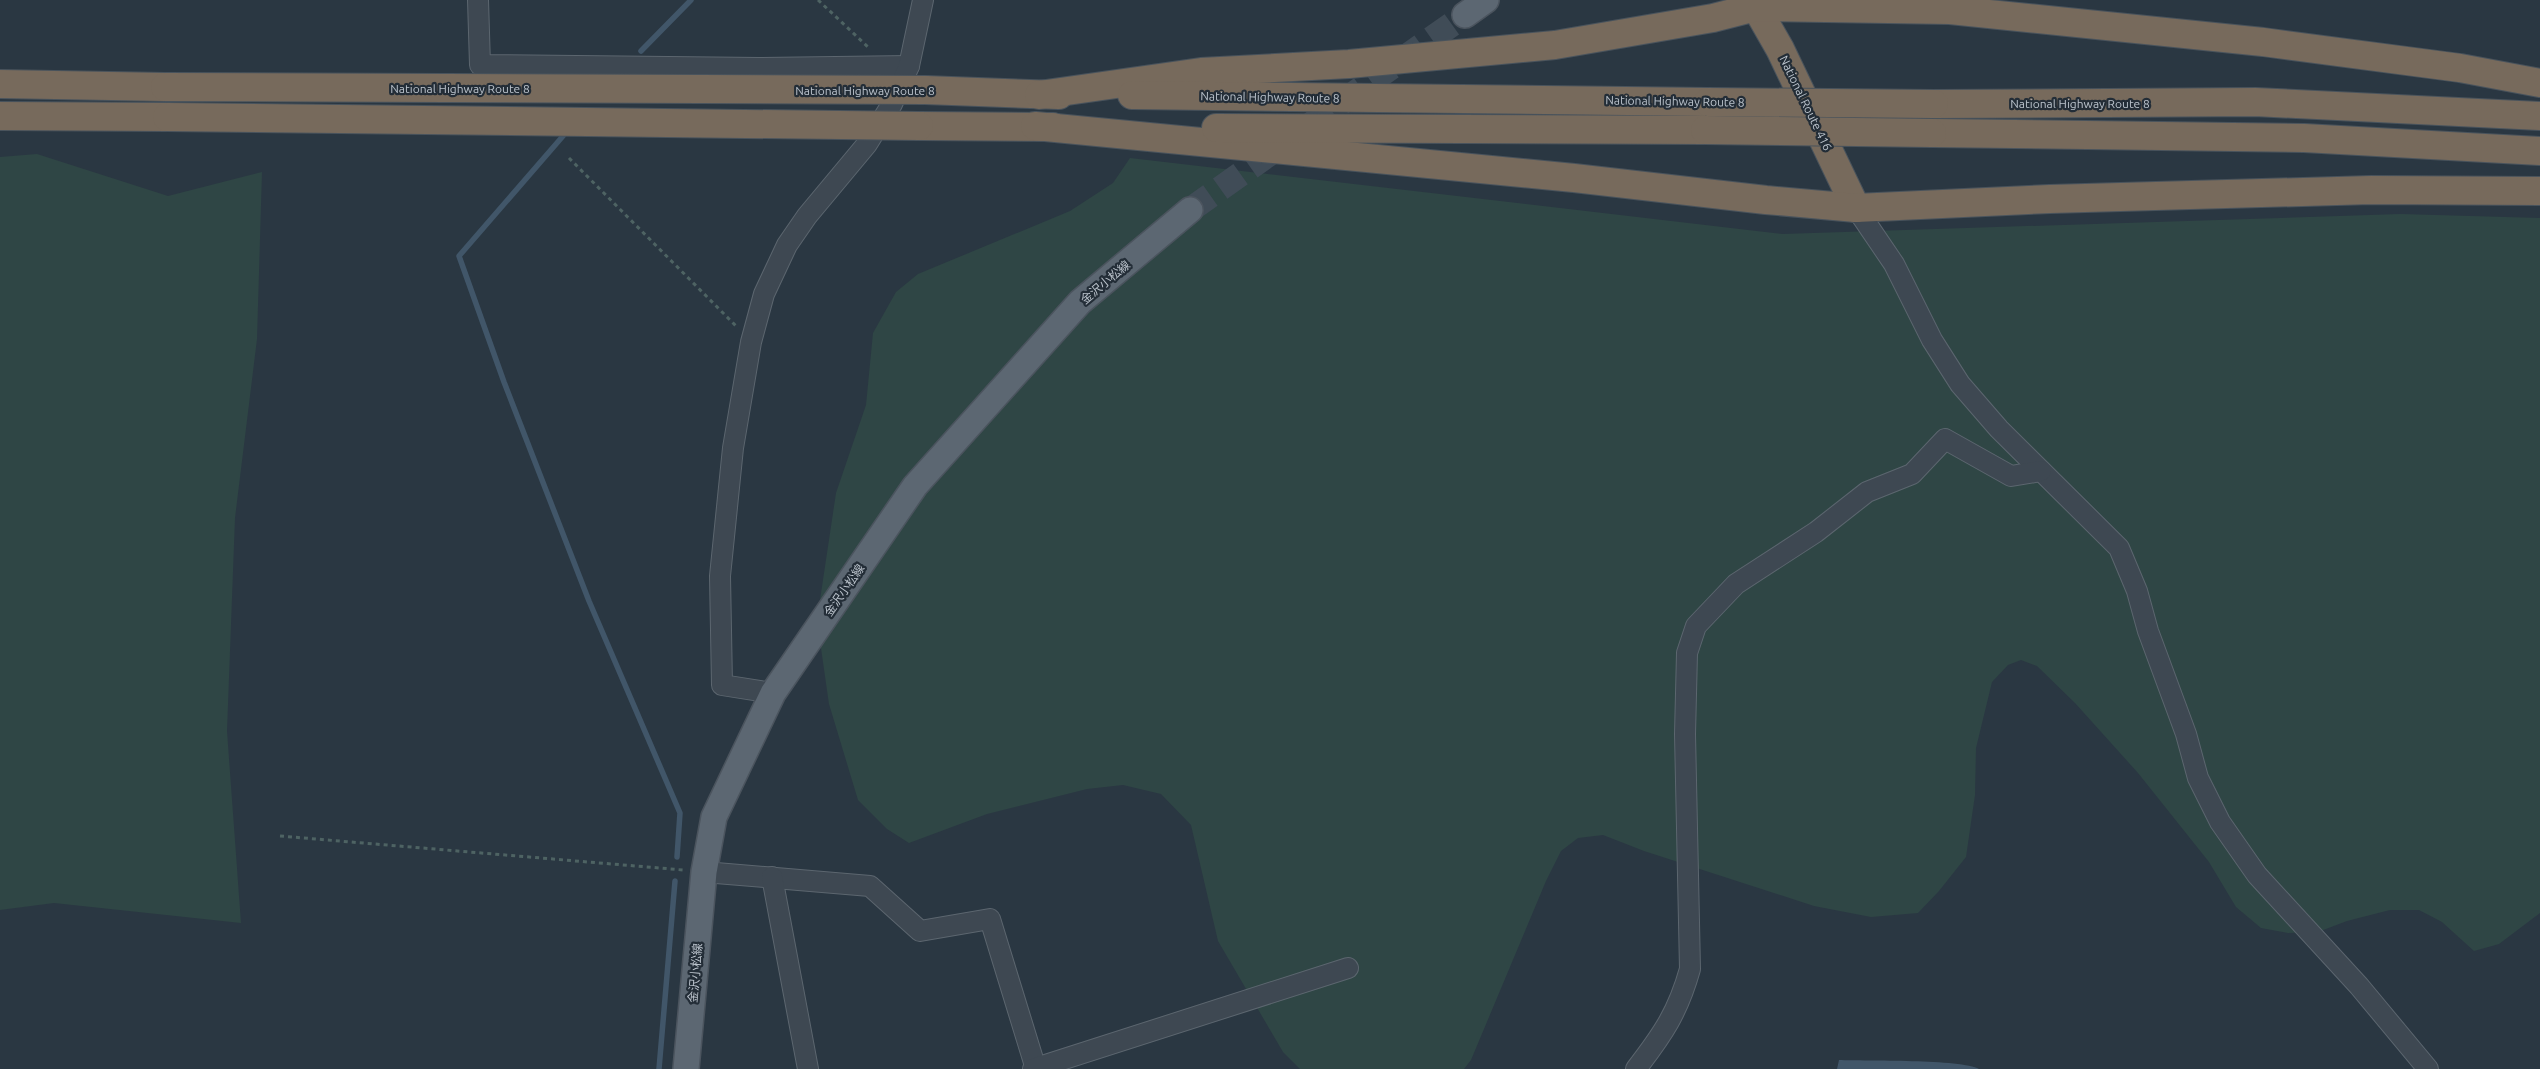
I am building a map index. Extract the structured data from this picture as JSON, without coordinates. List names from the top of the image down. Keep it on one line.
{"streets":{"highway":["National Highway Route 8","National Route 416"],"main road":["金沢小松線"]}}
